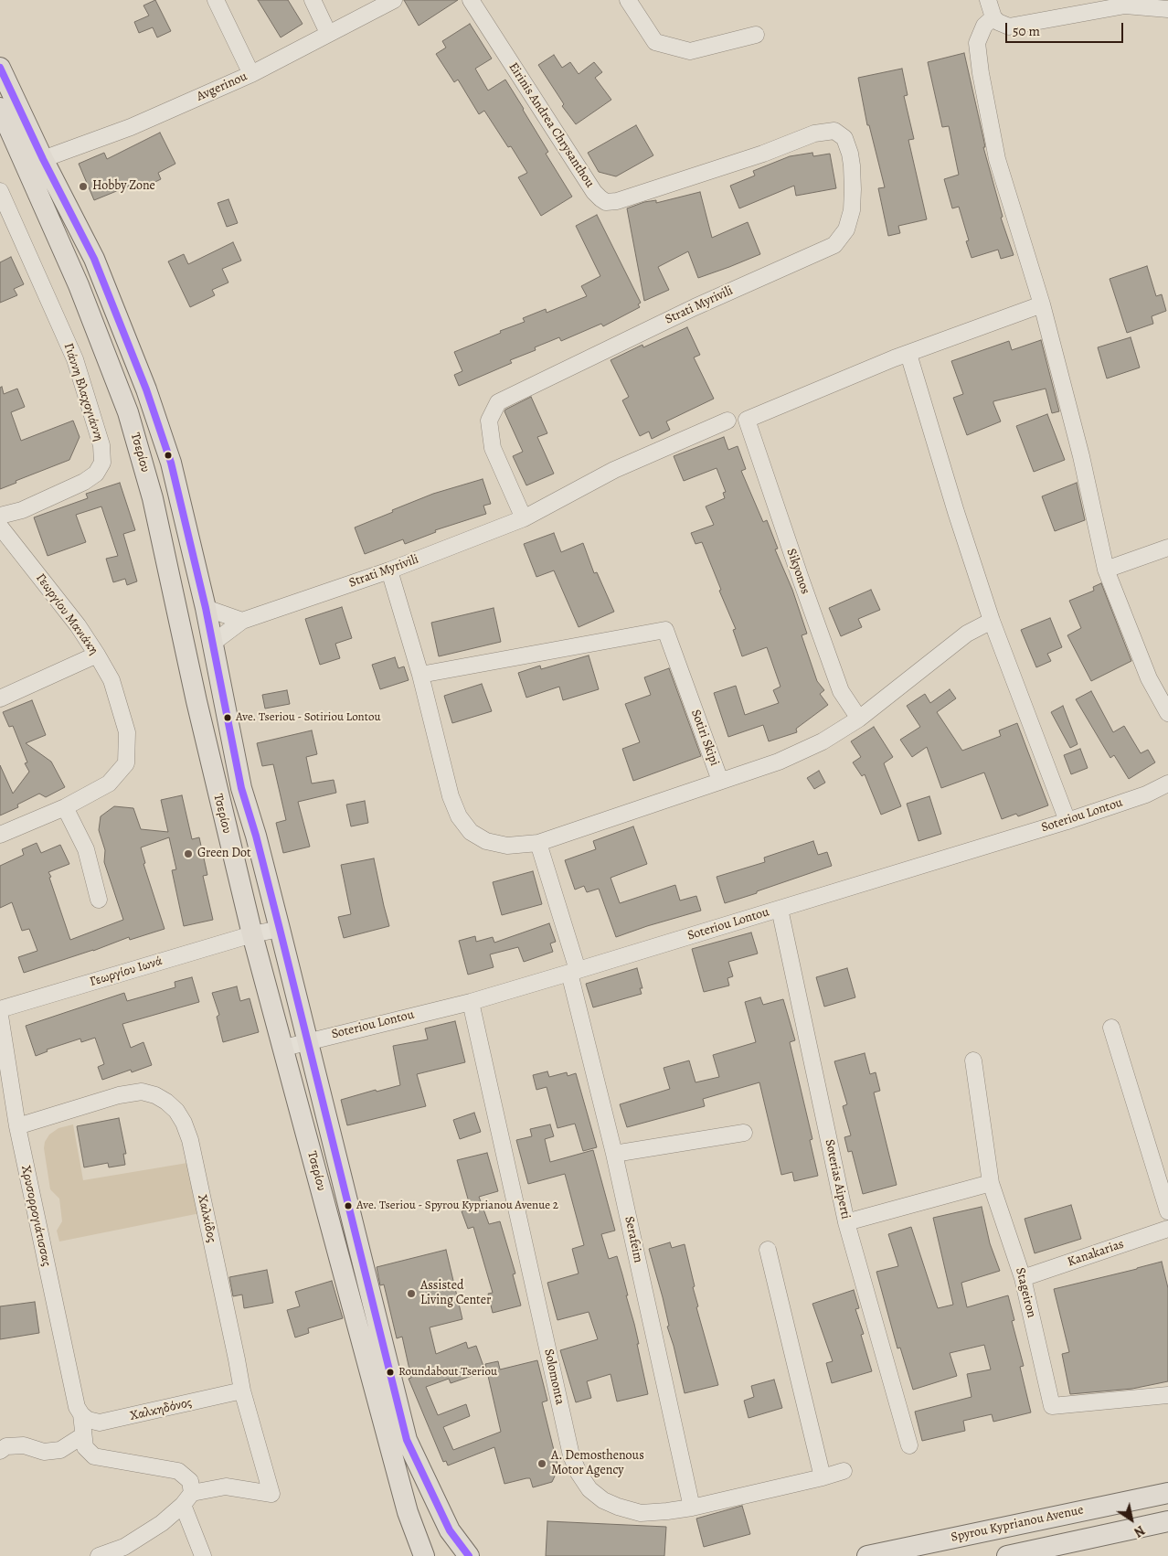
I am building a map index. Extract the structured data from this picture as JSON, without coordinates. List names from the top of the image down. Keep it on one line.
{"streets":{"main road":["Τσερίου","Spyrou Kyprianou Avenue"],"street":["Avgerinou","Eirinis Andrea Chrysanthou","Strati Myrivili","Γιάννη Βλαχογιάννη","Sikyonos","Γεωργίου Μανιάκη","Sotiri Skipi","Soteriou Lontou","Γεωργίου Ιωνά","Soterias Aiperti","Χρυσορρογιάτισσας","Χαλκίδος","Serafeim","Kanakarias","Stageiron","Solomonta","Χαλκηδόνος"]},"crossings":[["Avgerinou","Τσερίου"],["Eirinis Andrea Chrysanthou","Strati Myrivili"],["Strati Myrivili","Τσερίου"],["Τσερίου","Soteriou Lontou"],["Τσερίου","Γεωργίου Ιωνά"],["Sikyonos","Sotiri Skipi"],["Soteriou Lontou","Soterias Aiperti"],["Soteriou Lontou","Serafeim"],["Soteriou Lontou","Solomonta"],["Χρυσορρογιάτισσας","Χαλκίδος"],["Χρυσορρογιάτισσας","Χαλκηδόνος"],["Χαλκίδος","Χαλκηδόνος"],["Serafeim","Solomonta"],["Kanakarias","Stageiron"]],"places":["Hobby Zone","Ave. Tseriou - Sotiriou Lontou","Green Dot","Ave. Tseriou - Spyrou Kyprianou Avenue 2","Assisted Living Center","Roundabout Tseriou","A. Demosthenous Motor Agency"],"scale_bar":"50 m","north":"bottom right"}
